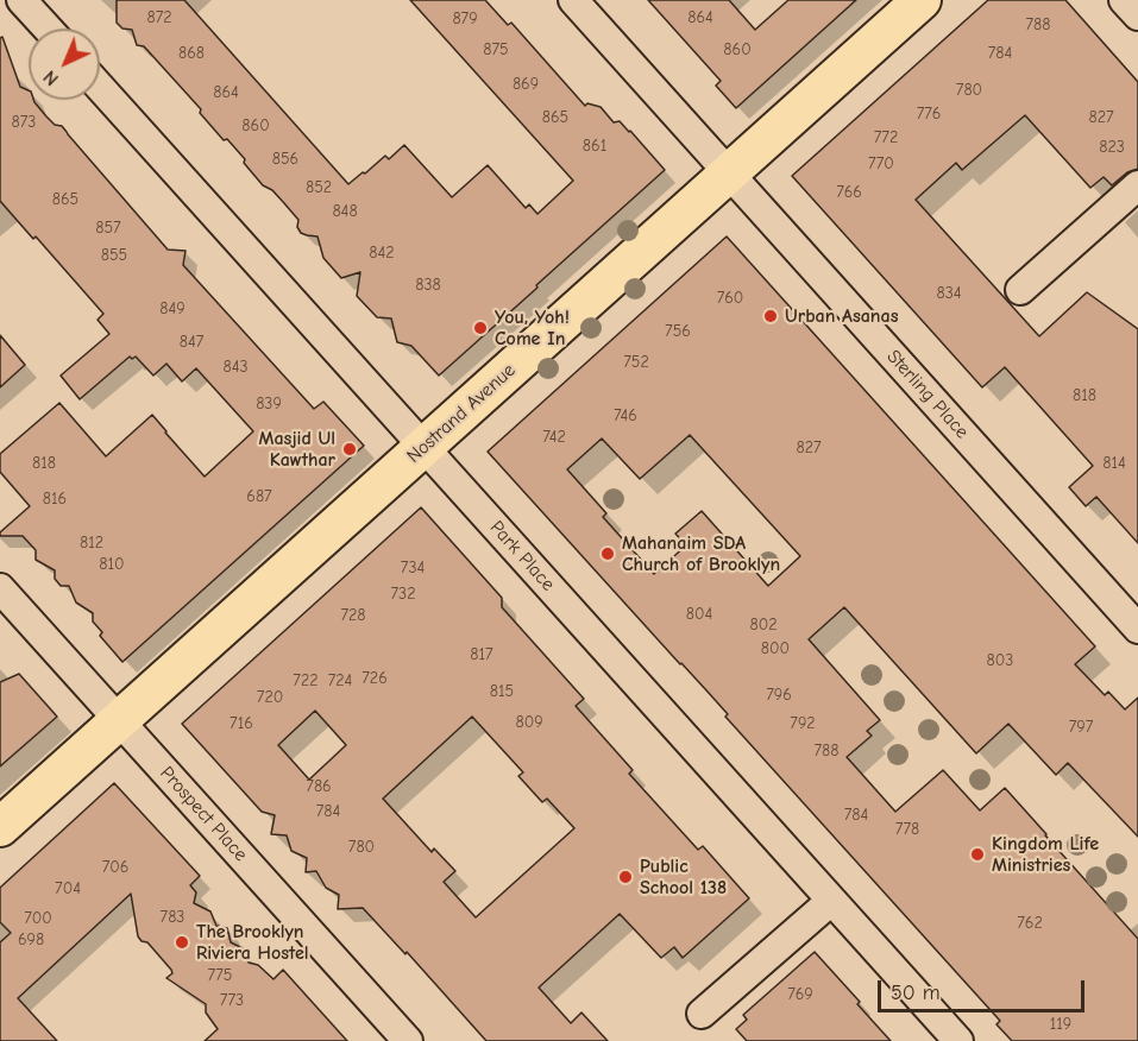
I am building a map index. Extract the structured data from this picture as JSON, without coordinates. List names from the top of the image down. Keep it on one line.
{"streets":{"main road":["Nostrand Avenue"],"street":["Sterling Place","Park Place","Prospect Place"]},"crossings":[["Sterling Place","Nostrand Avenue"],["Nostrand Avenue","Park Place"],["Nostrand Avenue","Prospect Place"]],"places":["Urban Asanas","You, Yoh! Come In","Masjid Ul Kawthar","Mahanaim SDA Church of Brooklyn","Kingdom Life Ministries","Public School 138","The Brooklyn Riviera Hostel"],"house_numbers":["872","864","879","788","875","860","868","784","869","780","864","776","865","827","873","860","772","861","823","856","770","852","766","865","848","857","842","855","838","834","760","849","756","847","752","843","818","839","746","742","827","818","814","687","816","812","810","734","732","804","728","802","800","817","803","726","722","724","815","796","720","809","716","792","797","788","786","784","784","778","780","706","704","783","700","762","698","775","769","773","119"],"scale_bar":"50 m","north":"bottom left"}
